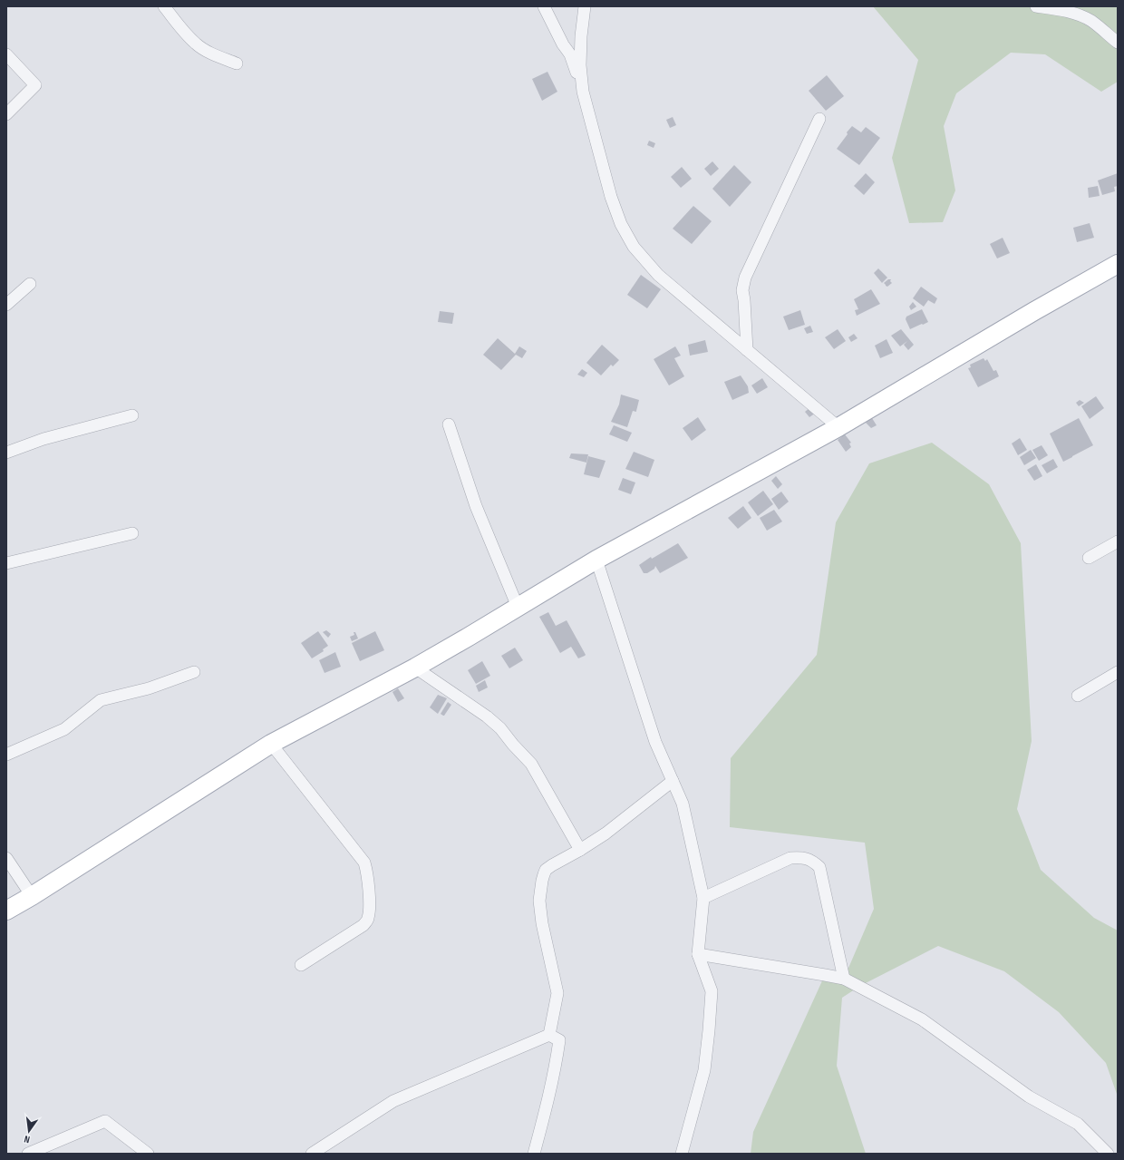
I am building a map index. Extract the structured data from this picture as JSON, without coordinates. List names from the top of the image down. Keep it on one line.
{"north":"bottom"}
